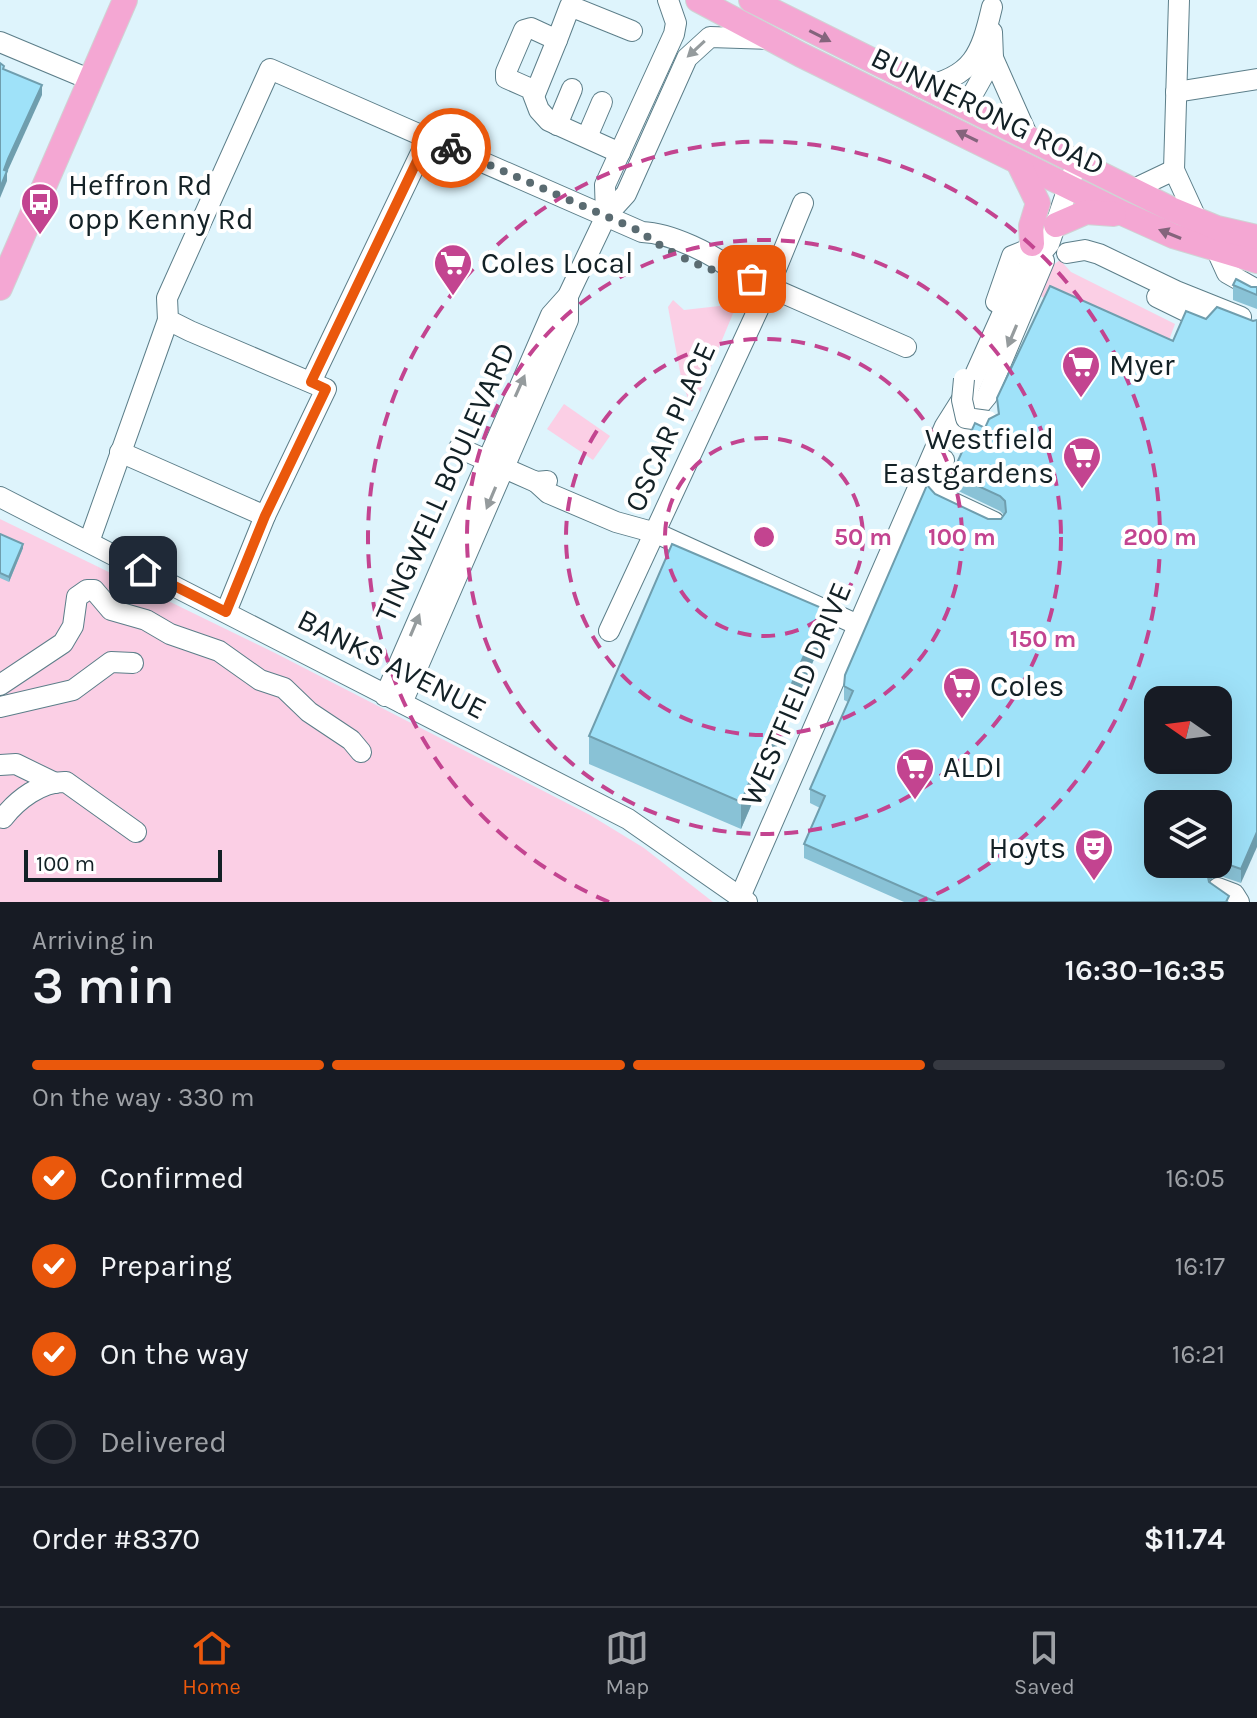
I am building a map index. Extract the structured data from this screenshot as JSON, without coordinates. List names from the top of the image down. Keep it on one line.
{"streets":{"main road":["BUNNERONG ROAD"],"street":["OSCAR PLACE","TINGWELL BOULEVARD","BANKS AVENUE","WESTFIELD DRIVE"]},"crossings":[["BUNNERONG ROAD","TINGWELL BOULEVARD"],["BUNNERONG ROAD","WESTFIELD DRIVE"],["TINGWELL BOULEVARD","BANKS AVENUE"],["BANKS AVENUE","WESTFIELD DRIVE"]],"places":{"bus stop":["Heffron Rd opp Kenny Rd"],"supermarket":["Coles Local","Myer","Westfield Eastgardens","Coles","ALDI"],"theatre":["Hoyts"]},"scale_bar":"100 m","north":"left","page":{"scale":"100 m","heading":["3 min","Arriving in","16:30–16:35"],"panel":["Order #8370","$11.74"],"bar":"On the way · 330 m","list":[["Confirmed","16:05"],["Preparing","16:17"],["On the way","16:21"],"Delivered"],"tabs":["Home","Map","Saved"]},"rings":["50 m","100 m","200 m","150 m"]}
